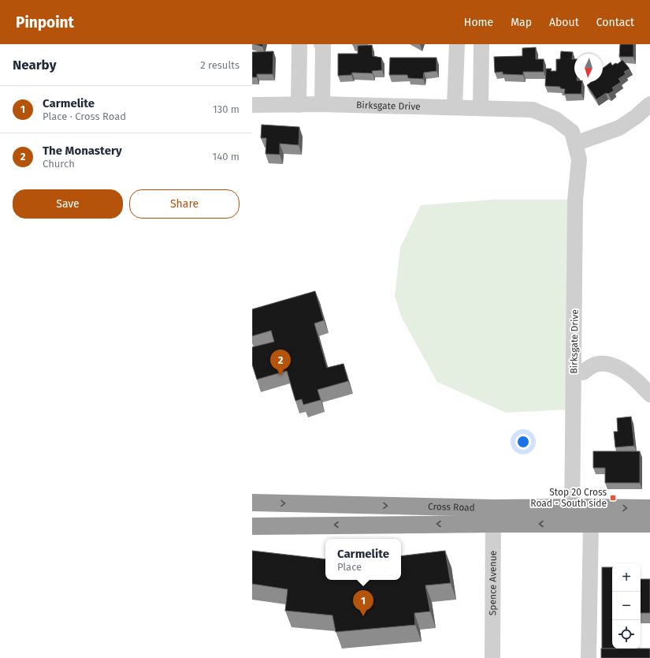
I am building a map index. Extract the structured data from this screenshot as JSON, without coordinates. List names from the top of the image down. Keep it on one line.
{"streets":{"highway":["Cross Road"],"street":["Birksgate Drive","Spence Avenue"]},"crossings":[["Birksgate Drive","Cross Road"],["Cross Road","Spence Avenue"]],"places":{"transit":["Stop 20 Cross Road - South side"]},"north":"bottom","page":{"header":"Pinpoint","nav":["Home","Map","About","Contact"],"heading":["Nearby","2 results"],"list":[{"mark":"1","name":"Carmelite","note":"Place · Cross Road","value":"130 m"},{"mark":"2","name":"The Monastery","note":"Church","value":"140 m"}],"buttons":["Save","Share"],"pins":["2","1"],"popup":["Carmelite","Place"],"map_buttons":["+","−"]}}
